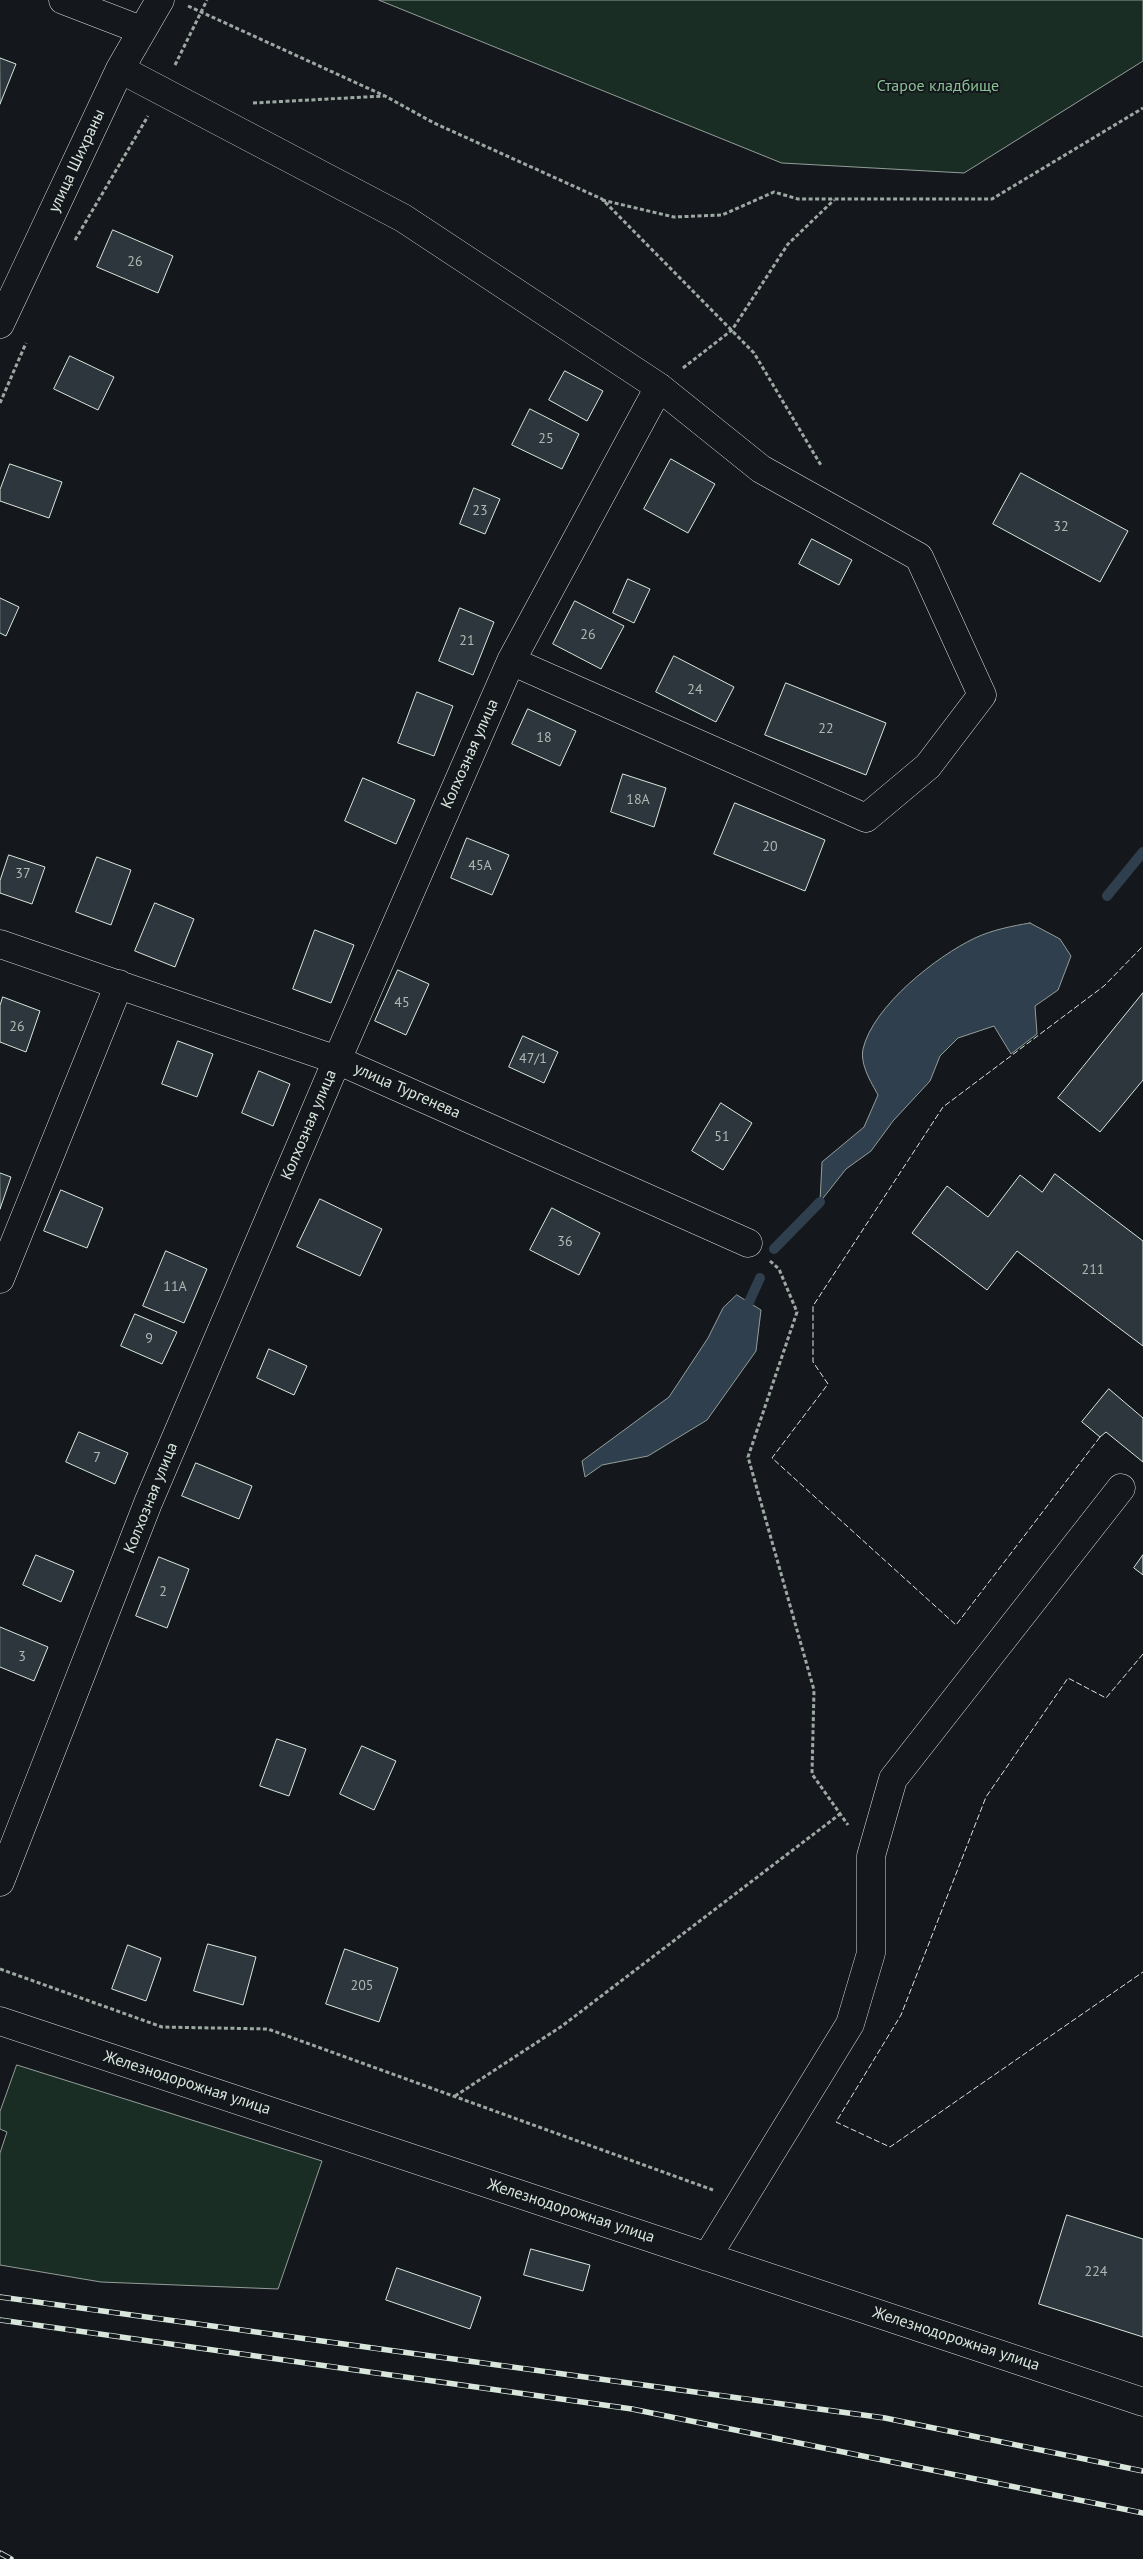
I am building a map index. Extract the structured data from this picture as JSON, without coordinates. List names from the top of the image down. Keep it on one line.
{"streets":{"street":["улица Шихраны","Колхозная улица","улица Тургенева","Железнодорожная улица"]},"crossings":[["Колхозная улица","улица Тургенева"]],"parks":["Старое кладбище"],"house_numbers":["26","25","23","32","26","21","24","22","18","18А","20","45А","37","45","26","47/1","51","36","211","11А","9","7","2","3","205","224"]}
